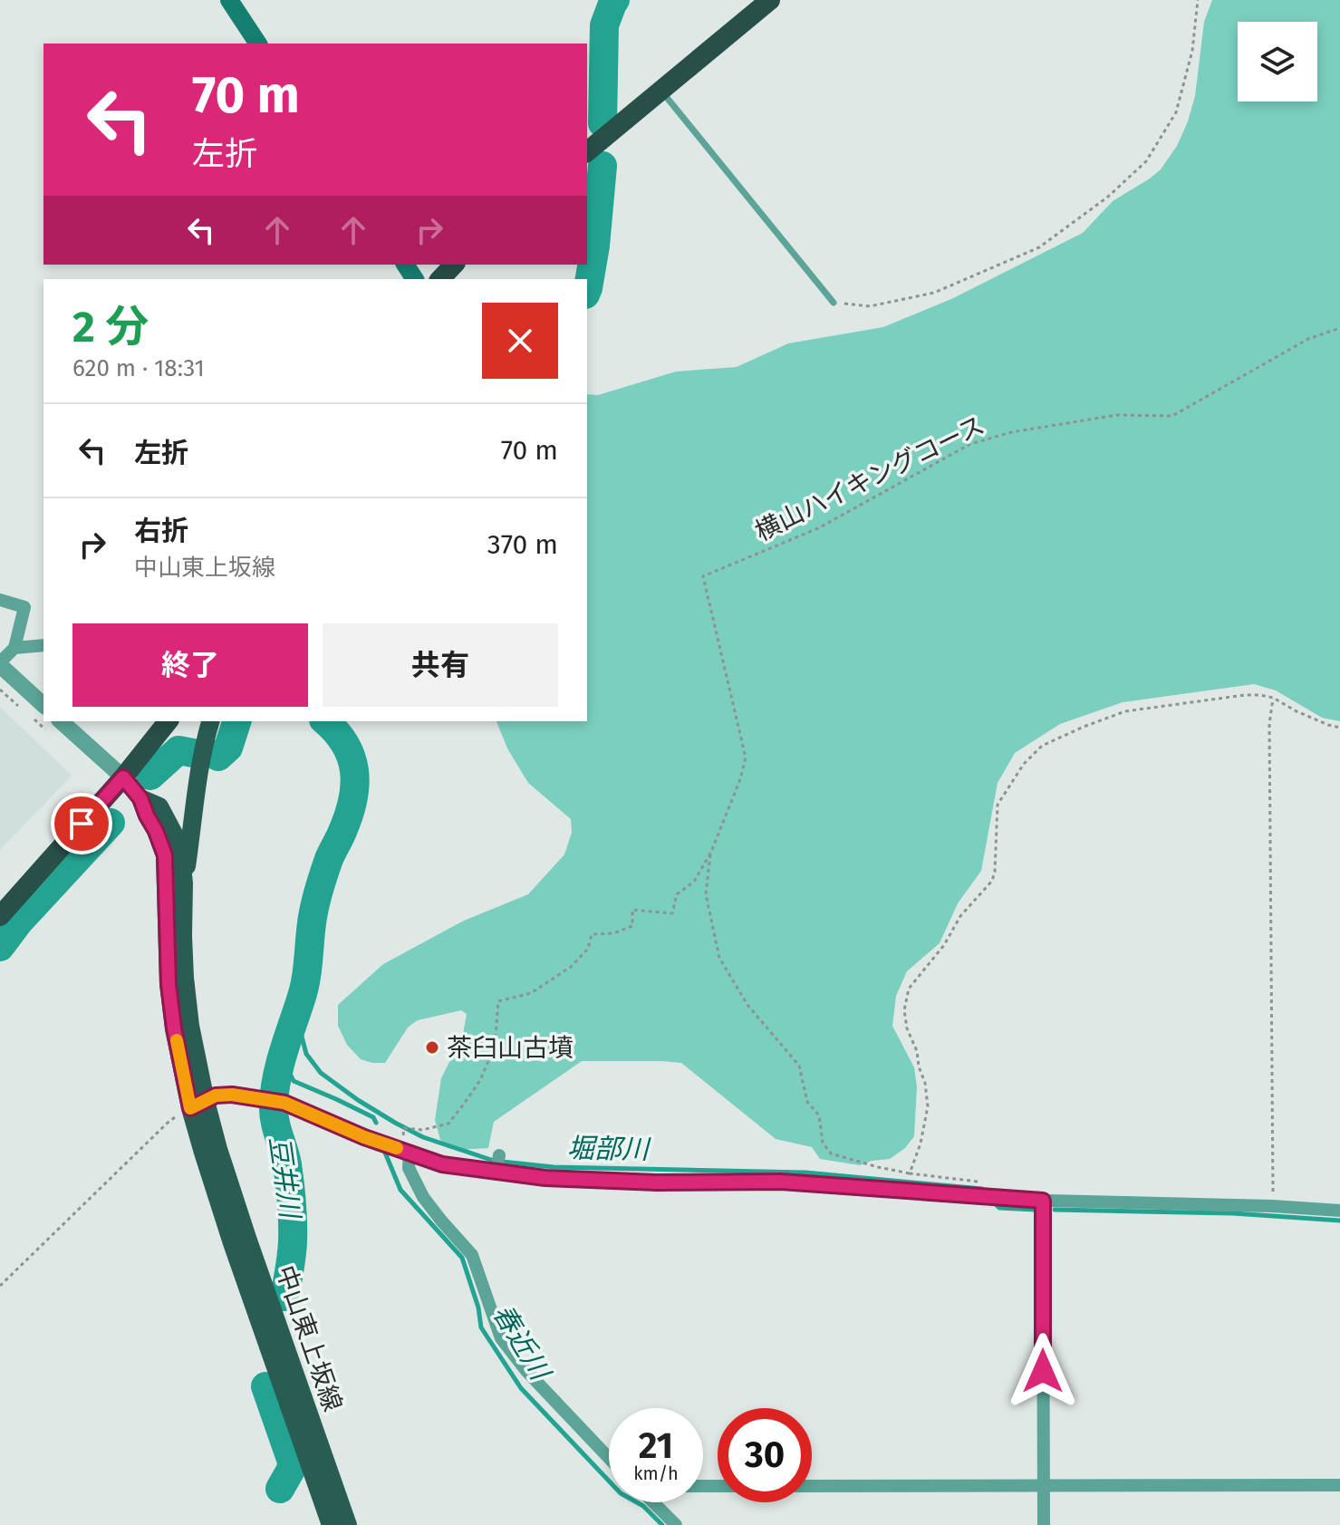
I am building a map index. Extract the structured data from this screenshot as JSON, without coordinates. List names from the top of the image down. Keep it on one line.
{"streets":{"main road":["中山東上坂線"],"path":["横山ハイキングコース"]},"water":["堀部川","豆井川","春近川"],"places":["茶臼山古墳"],"page":{"turn":["70 m","左折"],"heading":["2 分","620 m · 18:31"],"list":[{"name":"左折","value":"70 m"},{"name":"右折","note":"中山東上坂線","value":"370 m"}],"buttons":["終了","共有"],"speed":"21 km/h","limit":"30"}}
